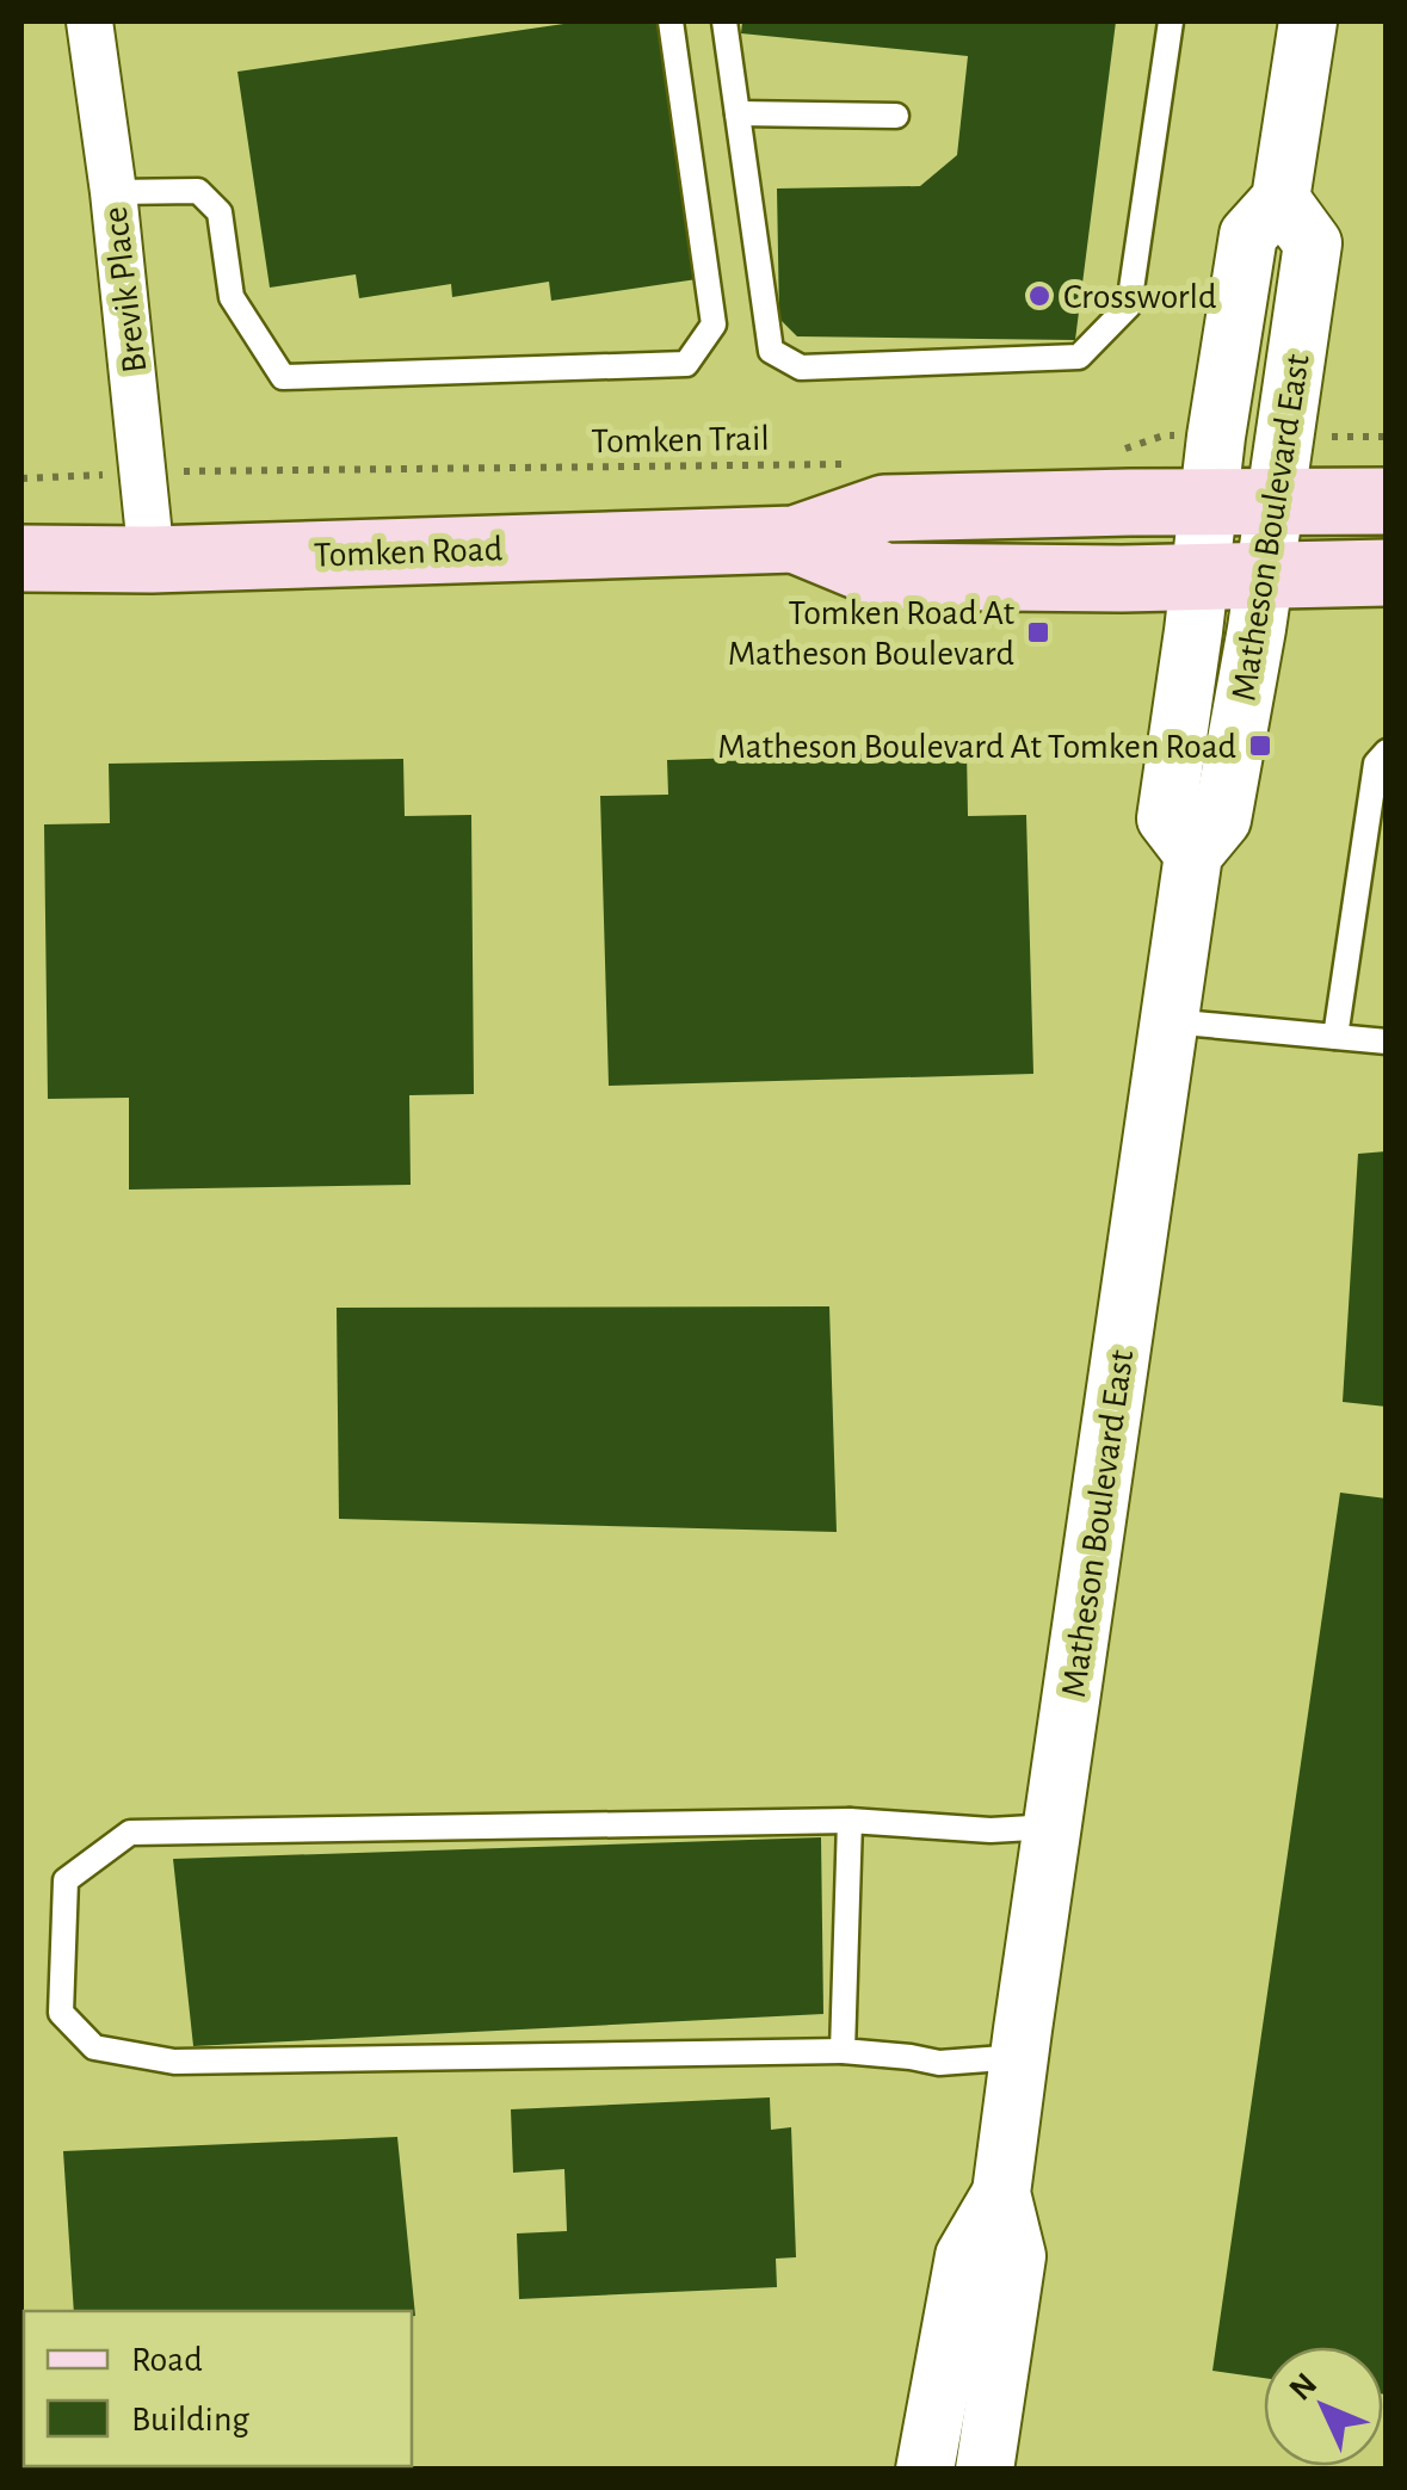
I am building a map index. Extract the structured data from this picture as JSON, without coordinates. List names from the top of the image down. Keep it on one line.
{"streets":{"main road":["Tomken Road"],"street":["Brevik Place","Matheson Boulevard East"],"path":["Tomken Trail"]},"crossings":[["Brevik Place","Tomken Road"],["Matheson Boulevard East","Tomken Road"]],"places":{"other":["Crossworld"],"transit":["Tomken Road At Matheson Boulevard","Matheson Boulevard At Tomken Road"]},"legend":["Road","Building"],"north":"top left"}
